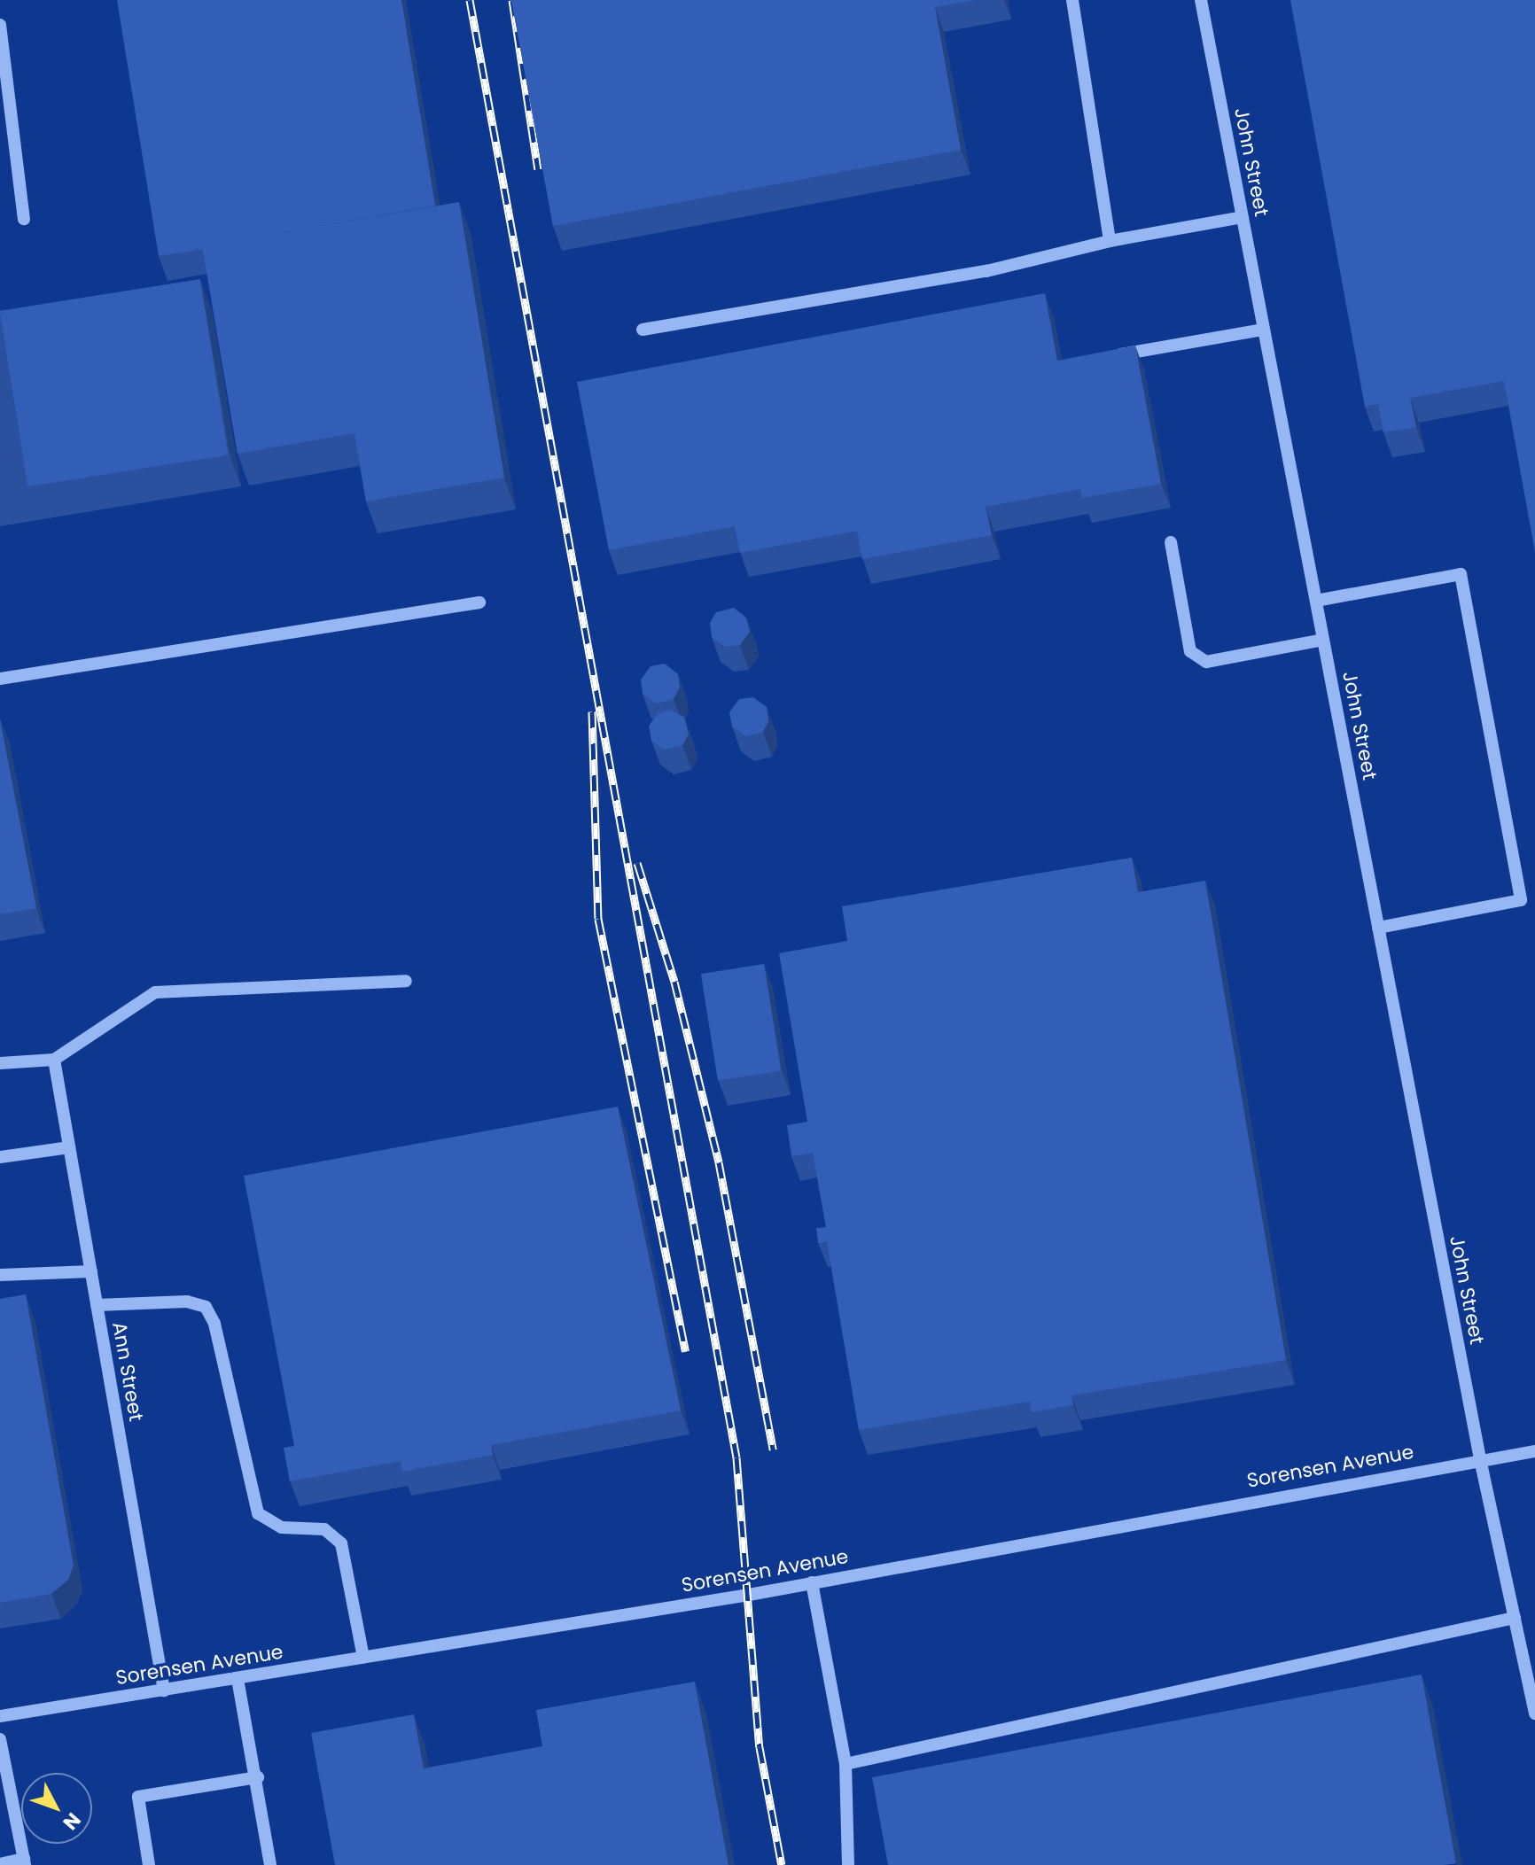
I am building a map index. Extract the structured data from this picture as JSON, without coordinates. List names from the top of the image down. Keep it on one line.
{"streets":{"street":["John Street","Ann Street","Sorensen Avenue"]},"crossings":[["John Street","Sorensen Avenue"],["Ann Street","Sorensen Avenue"]],"north":"bottom right"}
